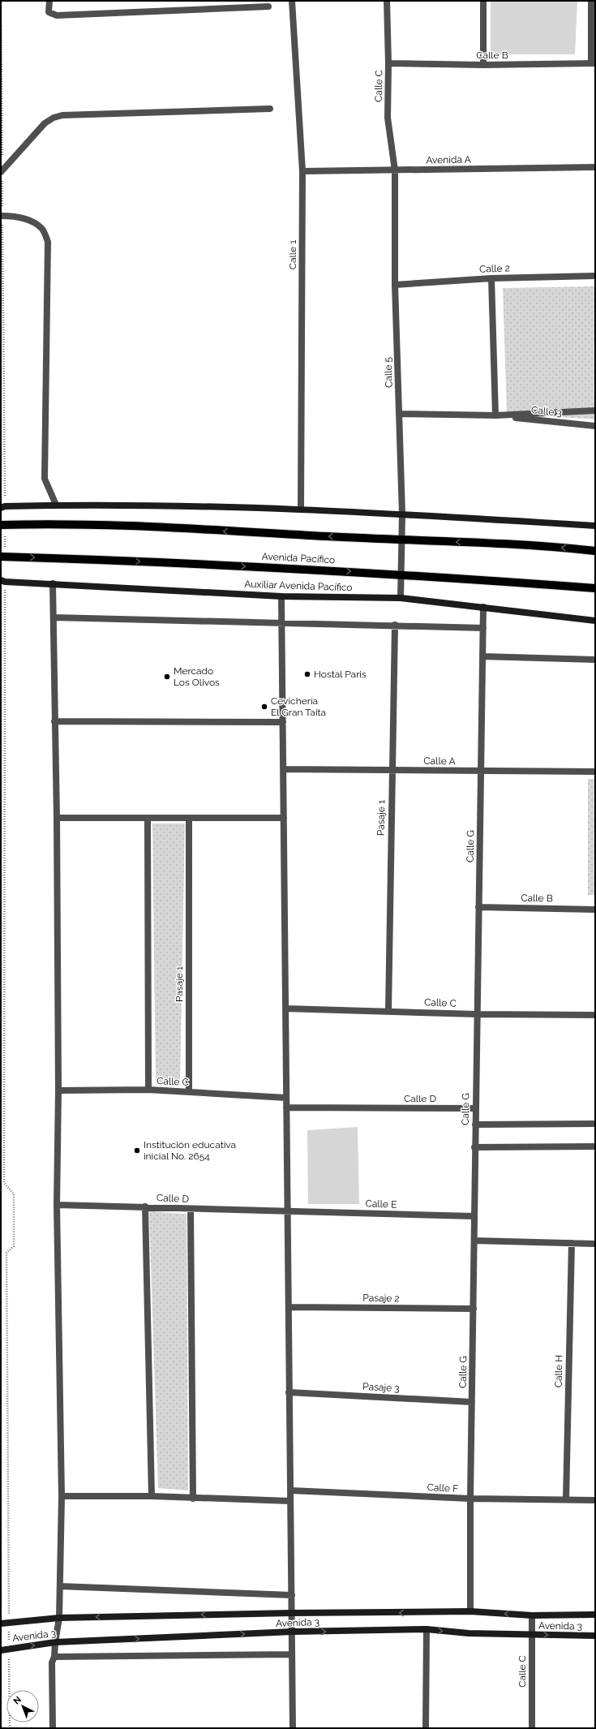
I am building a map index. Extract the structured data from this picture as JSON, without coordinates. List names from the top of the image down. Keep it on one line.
{"streets":{"main road":["Avenida Pacífico","Auxiliar Avenida Pacífico","Avenida 3"],"street":["Calle B","Calle C","Avenida A","Calle 1","Calle 2","Calle 5","Calle 3","Calle A","Pasaje 1","Calle G","Calle D","Calle E","Pasaje 2","Calle H","Pasaje 3","Calle F"]},"crossings":[["Calle B","Calle C"],["Calle B","Calle G"],["Calle C","Avenida A"],["Calle C","Calle 5"],["Calle C","Pasaje 1"],["Calle C","Calle G"],["Calle C","Avenida 3"],["Avenida A","Calle 1"],["Avenida A","Calle 5"],["Calle 2","Calle 5"],["Calle 5","Calle 3"],["Calle 5","Avenida Pacífico"],["Auxiliar Avenida Pacífico","Calle G"],["Calle A","Pasaje 1"],["Calle A","Calle G"],["Calle G","Calle D"],["Calle G","Calle E"],["Calle G","Pasaje 2"],["Calle G","Pasaje 3"],["Calle G","Calle F"],["Calle G","Avenida 3"],["Calle D","Calle E"],["Calle H","Calle F"]],"places":["Hostal Paris","Mercado Los Olivos","Cevichería El Gran Taita","Institución educativa inicial No. 2654"],"north":"top left"}
